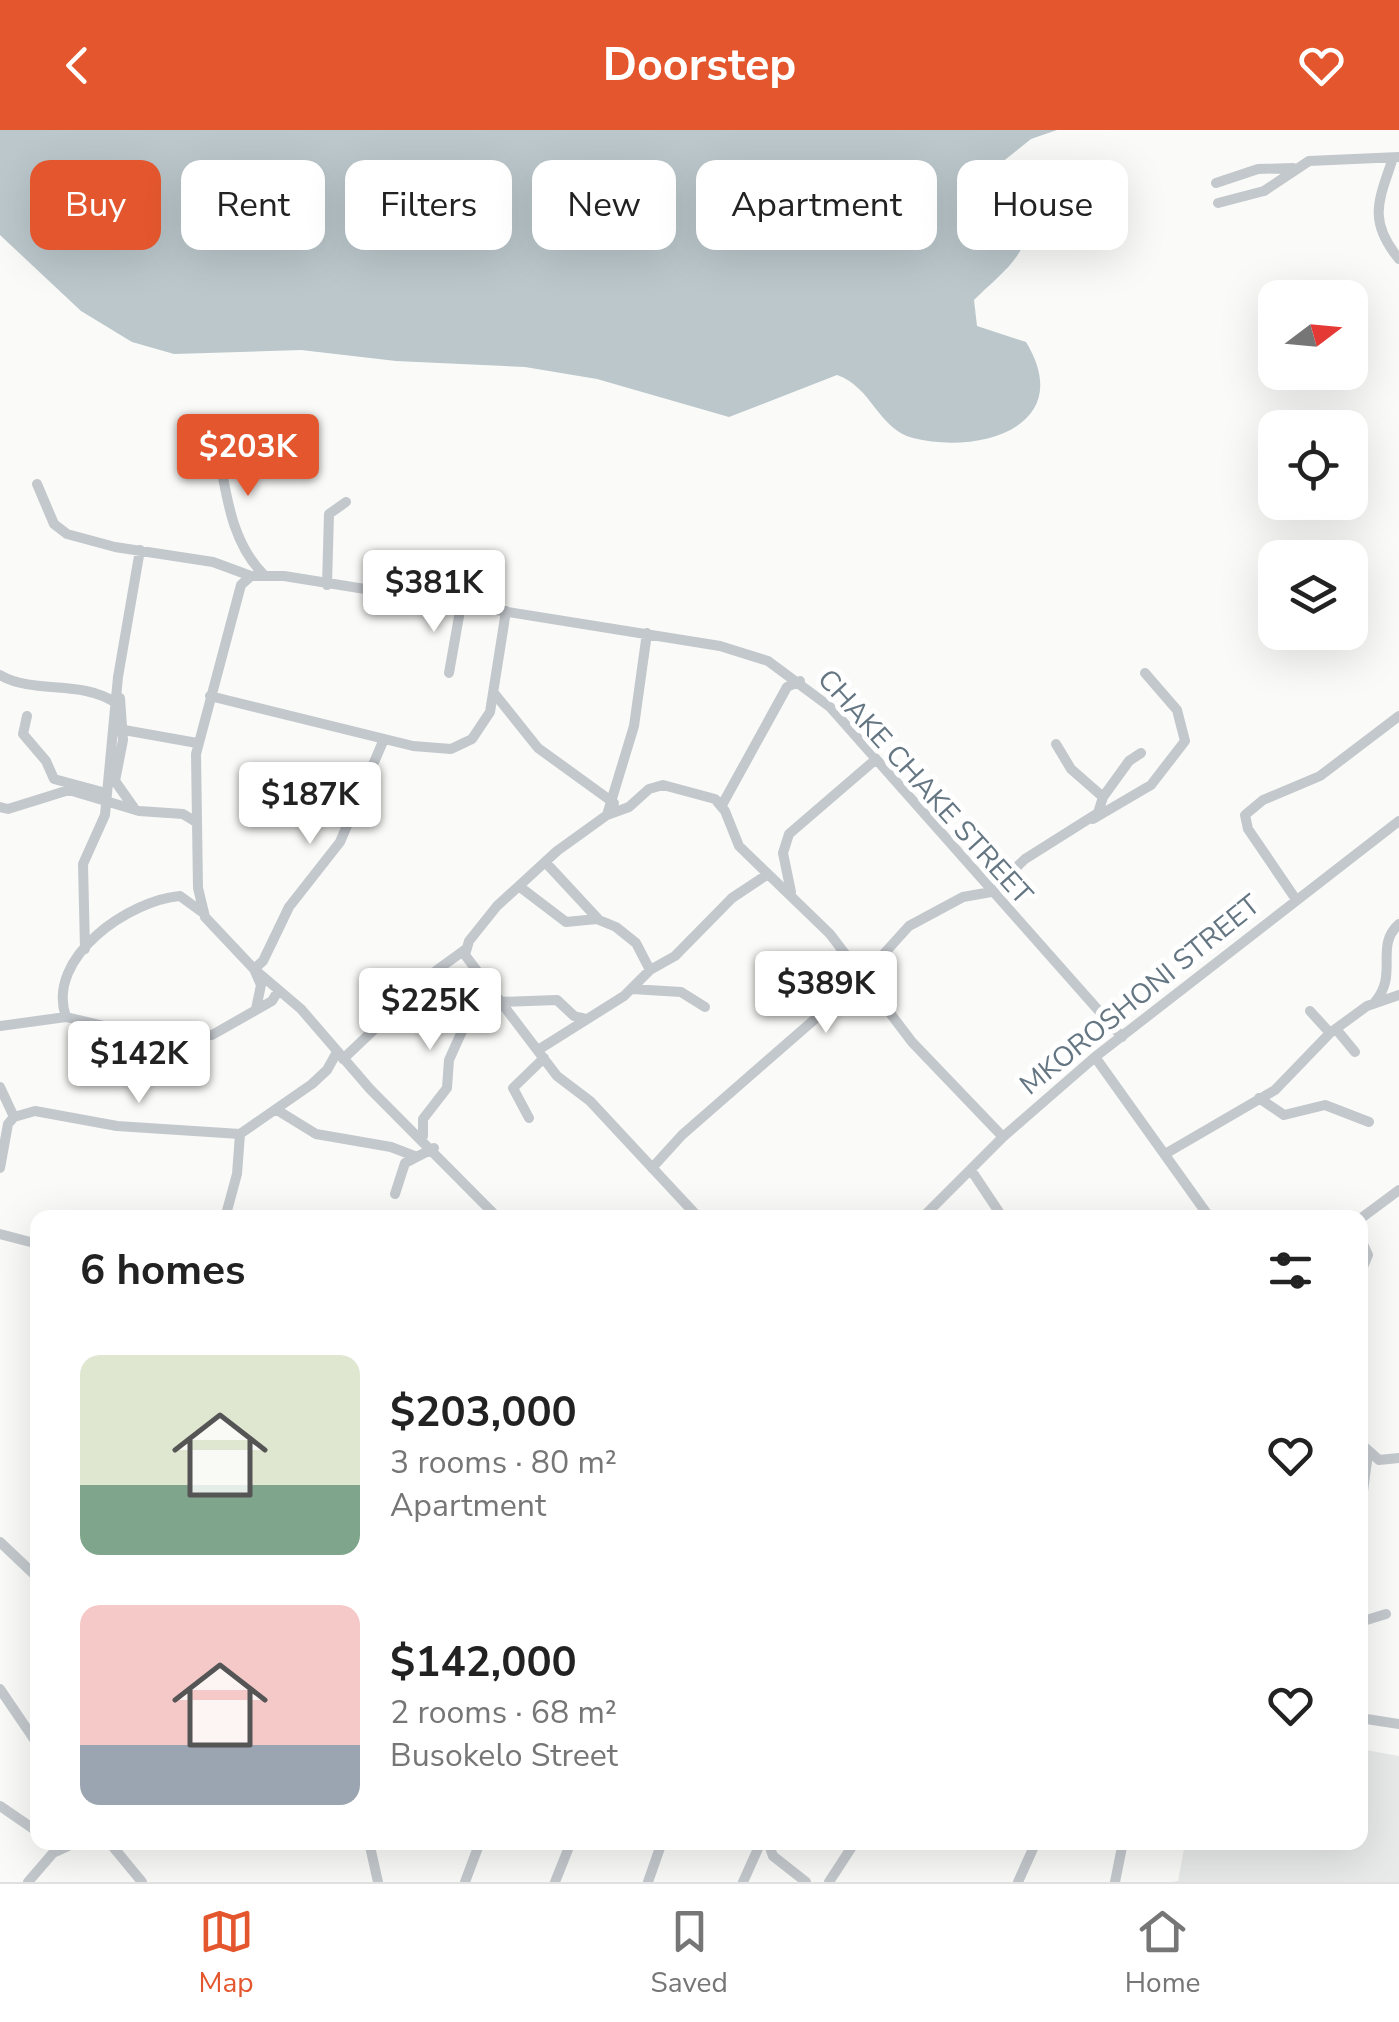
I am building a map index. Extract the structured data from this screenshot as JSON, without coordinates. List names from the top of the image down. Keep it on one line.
{"streets":{"street":["CHAKE CHAKE STREET","MKOROSHONI STREET"]},"crossings":[["CHAKE CHAKE STREET","MKOROSHONI STREET"]],"north":"right","page":{"header":"Doorstep","chip":["Buy","Rent","Filters","New","Apartment","House"],"price":["$203K","$381K","$187K","$389K","$225K","$142K"],"heading":"6 homes","list":[{"name":"$203,000","note":"3 rooms · 80 m² · Apartment"},{"name":"$142,000","note":"2 rooms · 68 m² · Busokelo Street"}],"tabs":["Map","Saved","Home"]}}
